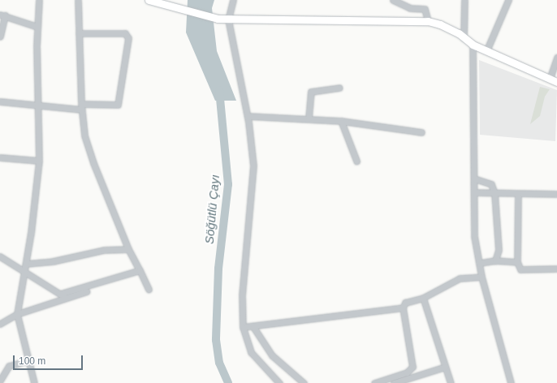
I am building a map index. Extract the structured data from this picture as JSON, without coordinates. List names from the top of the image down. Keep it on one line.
{"water":["Söğütlü Çayı"],"scale_bar":"100 m"}
